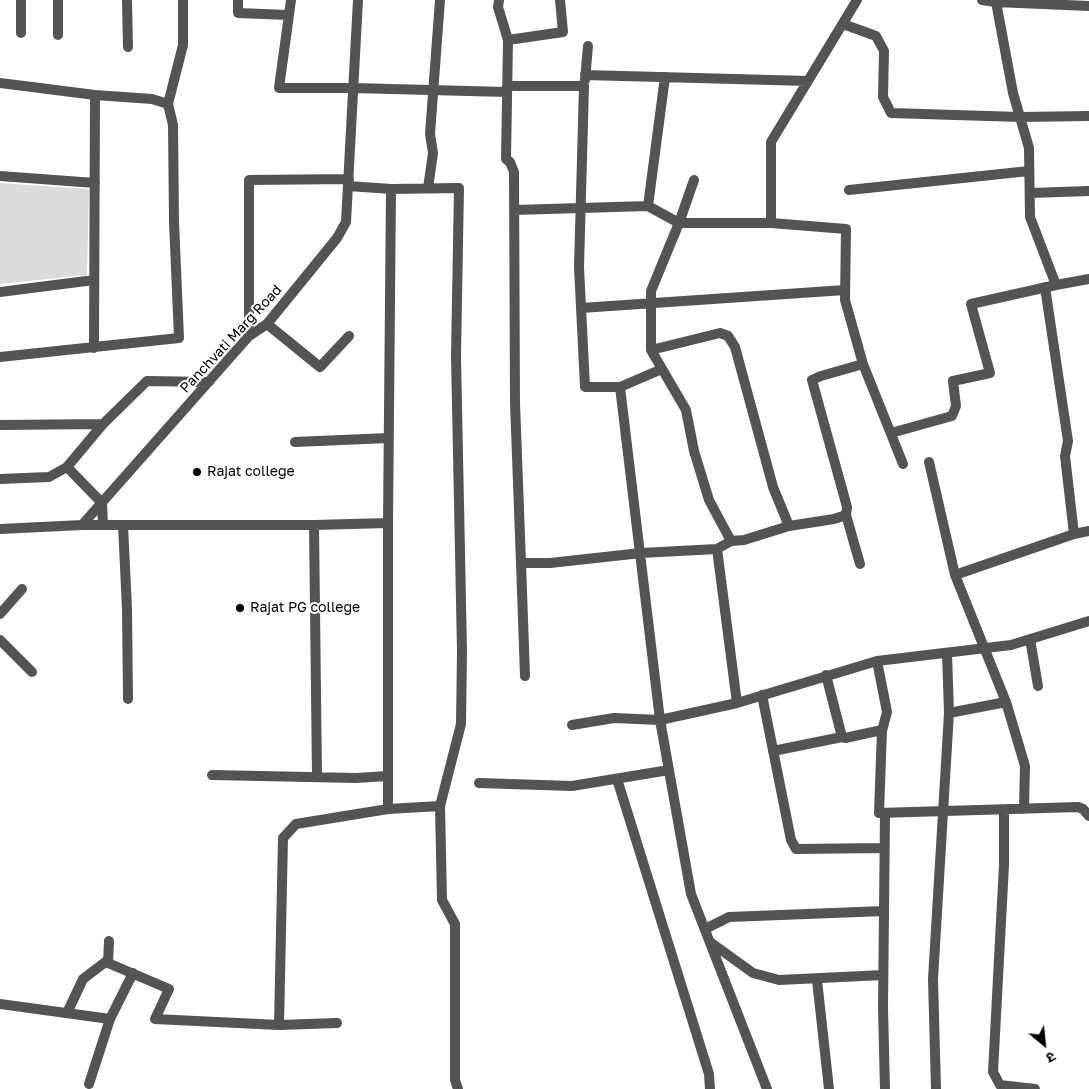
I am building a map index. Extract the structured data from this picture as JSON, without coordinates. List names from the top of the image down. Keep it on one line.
{"streets":{"street":["Panchvati Marg Road"]},"places":["Rajat college","Rajat PG college"],"north":"bottom right"}
